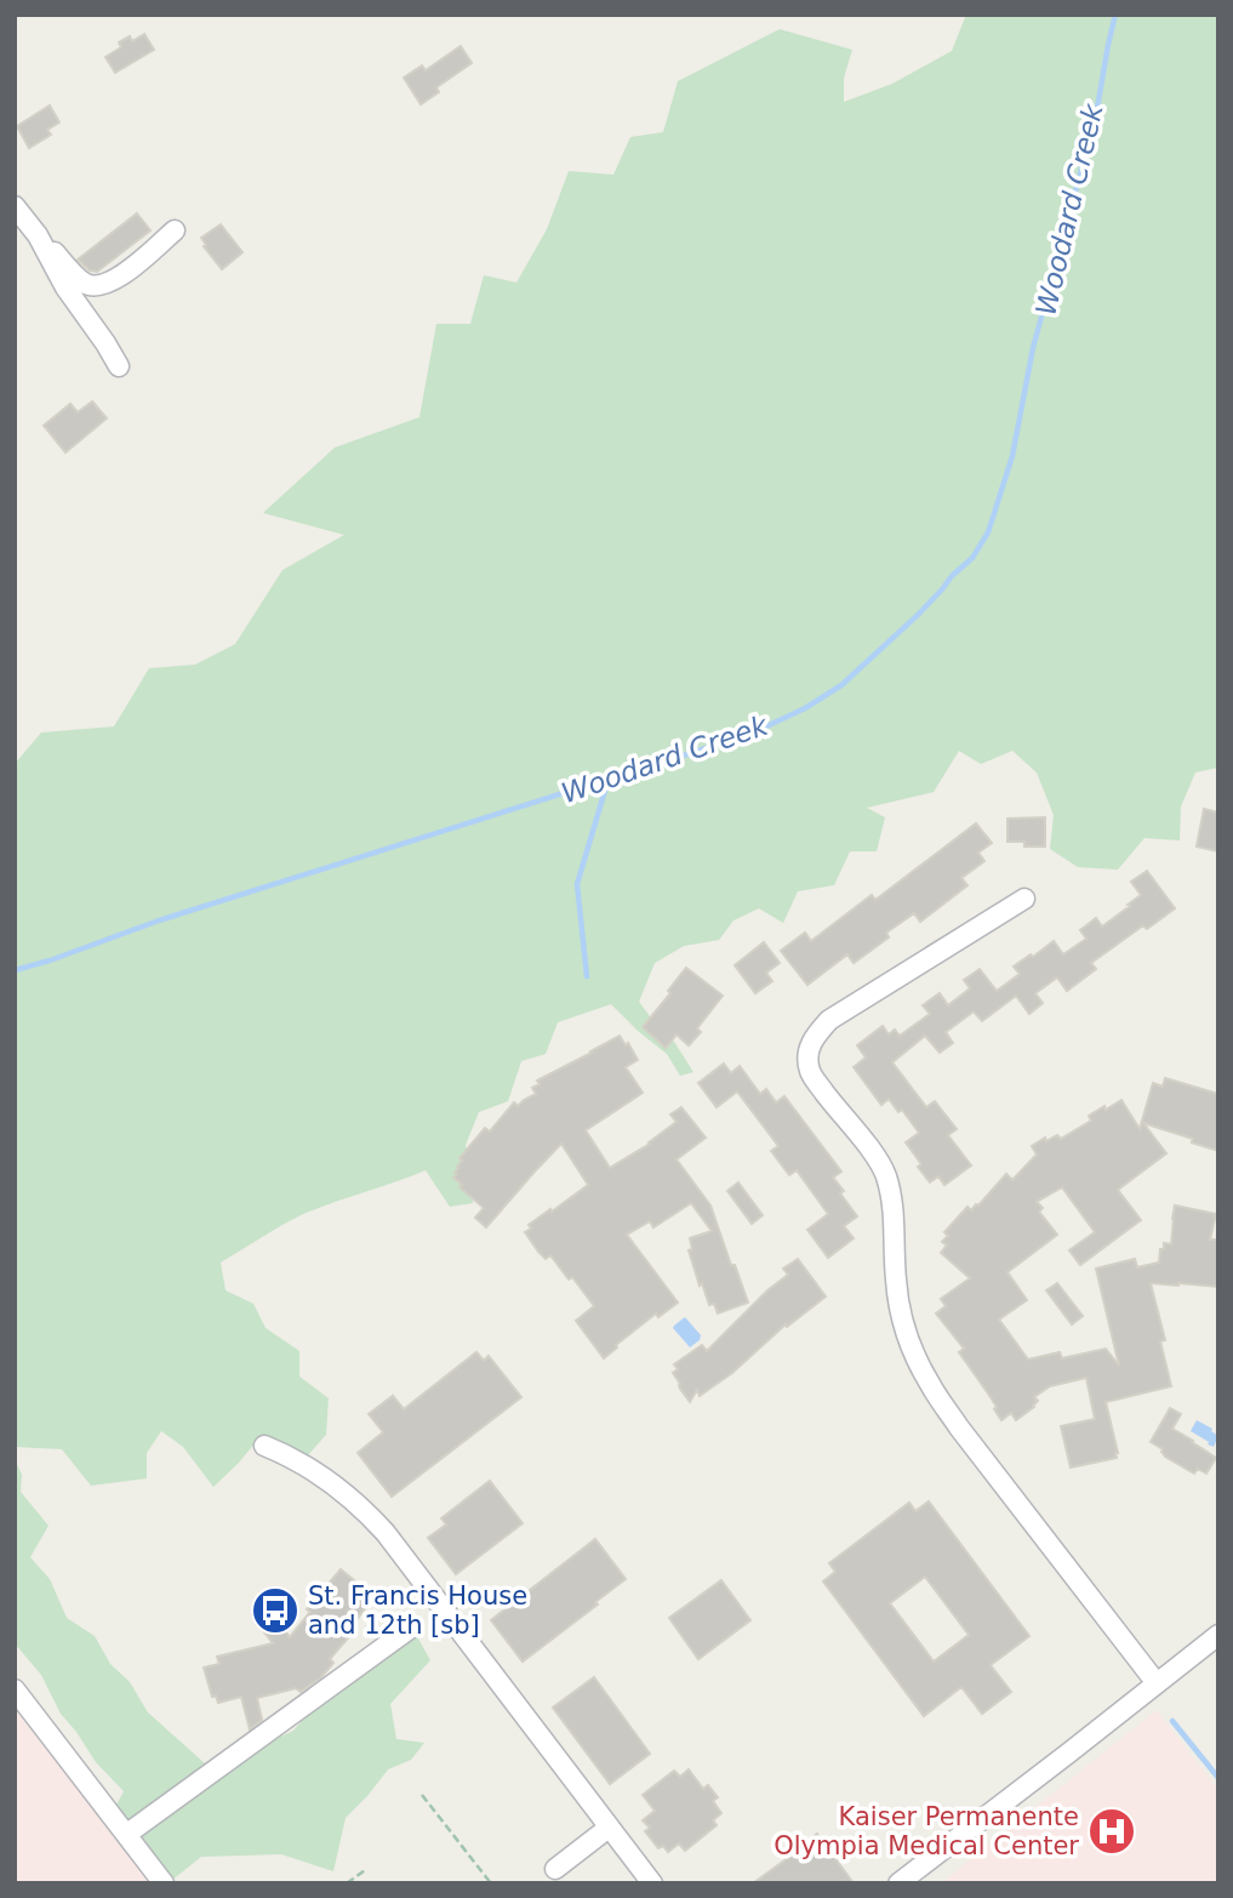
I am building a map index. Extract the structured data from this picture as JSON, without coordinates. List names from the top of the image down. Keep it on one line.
{"water":["Woodard Creek"],"places":{"bus stop":["St. Francis House and 12th [sb]"],"hospital":["Kaiser Permanente Olympia Medical Center"]}}
